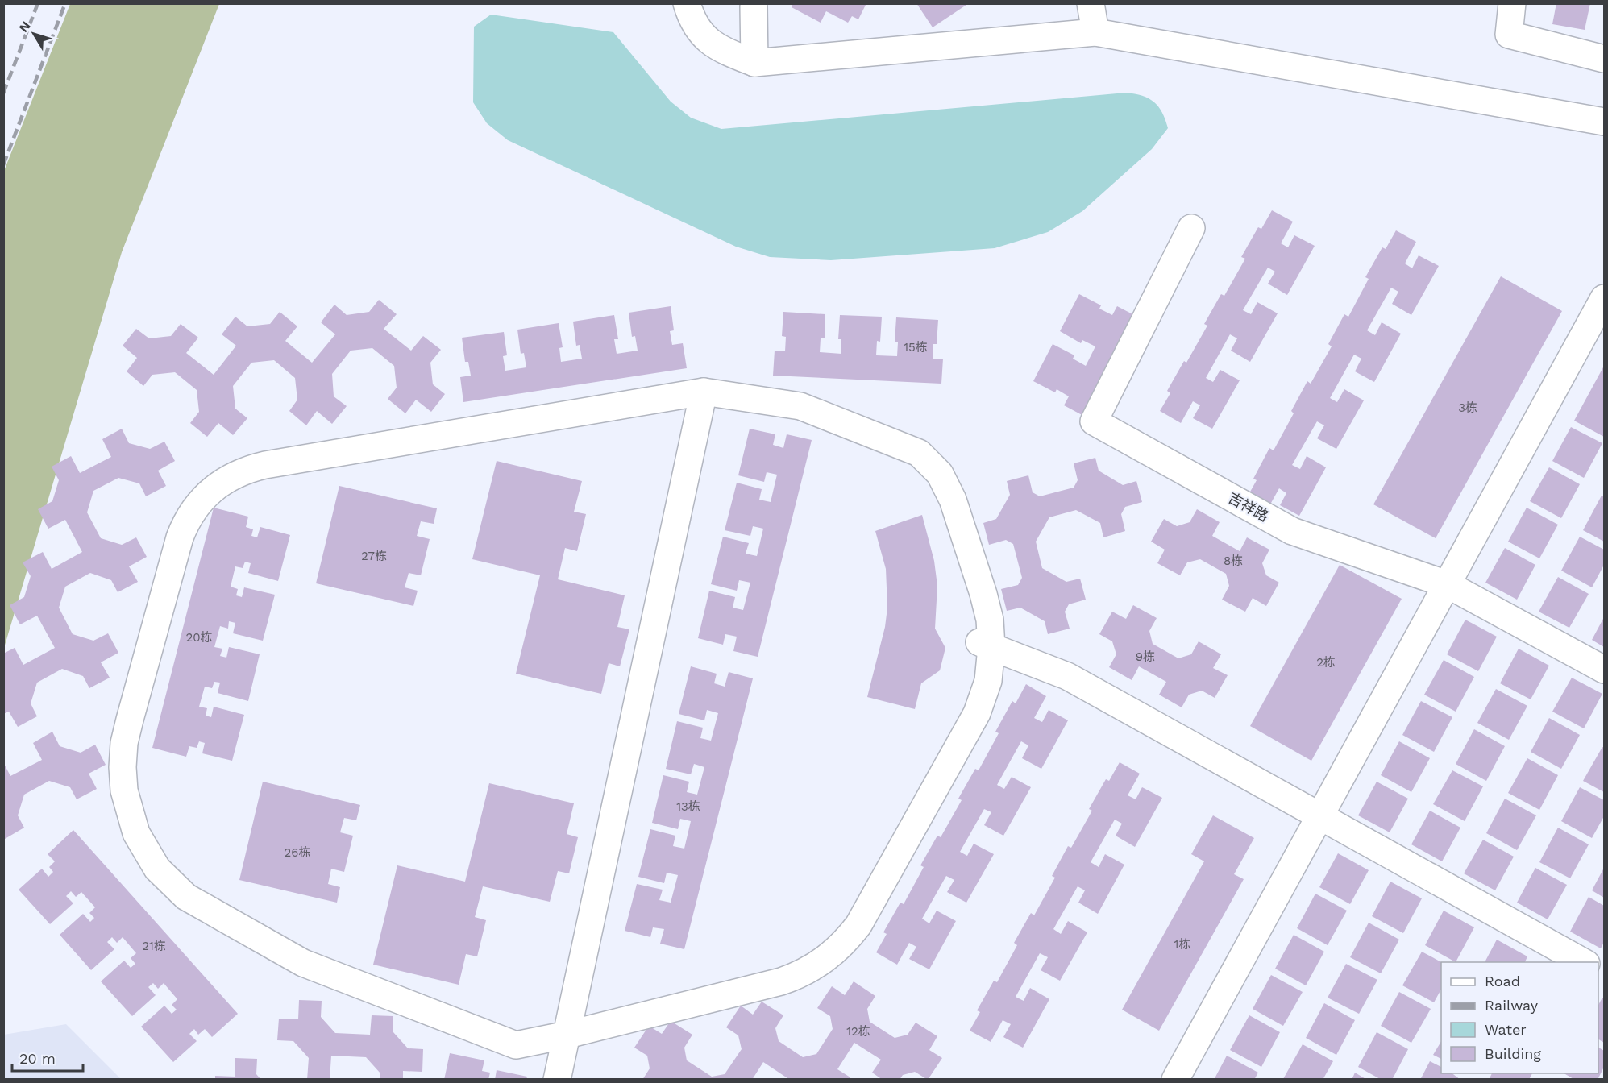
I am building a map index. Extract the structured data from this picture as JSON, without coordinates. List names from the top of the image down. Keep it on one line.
{"streets":{"street":["吉祥路"]},"house_numbers":["15栋","3栋","27栋","8栋","20栋","9栋","2栋","13栋","26栋","1栋","21栋","12栋"],"legend":["Road","Railway","Water","Building"],"scale_bar":"20 m","north":"top left"}
